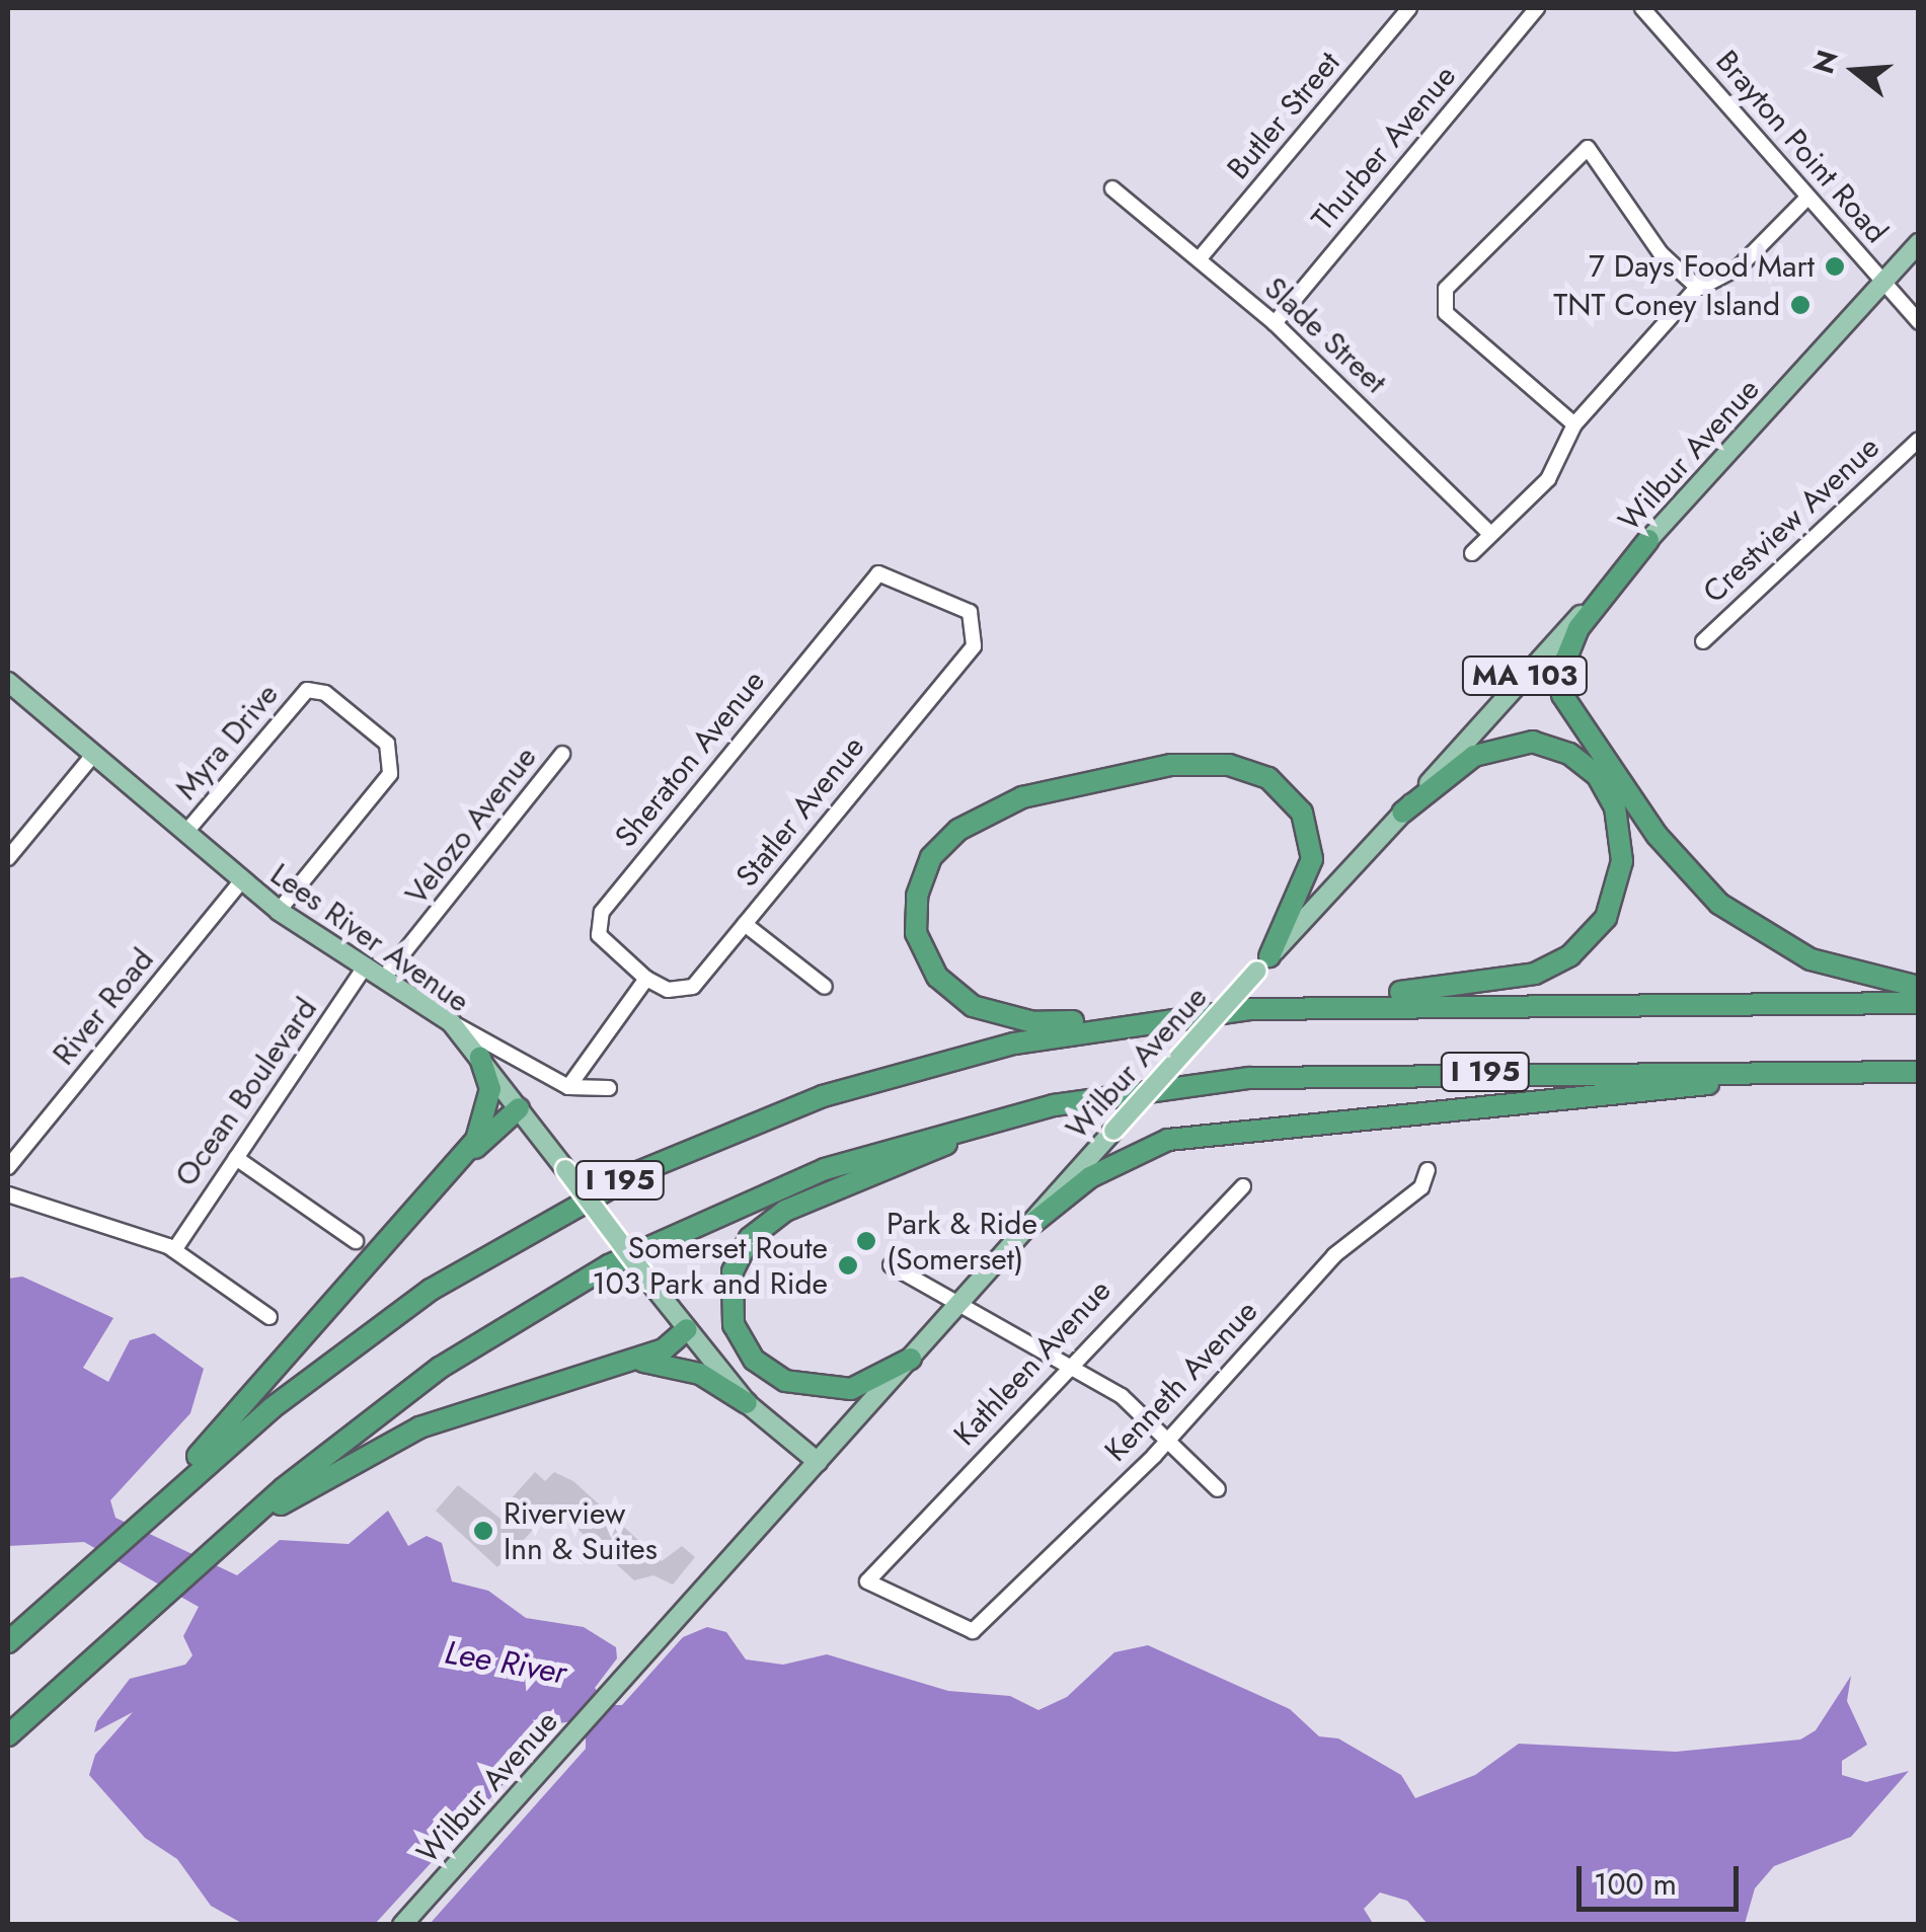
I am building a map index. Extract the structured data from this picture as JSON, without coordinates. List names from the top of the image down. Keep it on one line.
{"streets":{"highway":["I 195"],"main road":["Wilbur Avenue","MA 103","Lees River Avenue"],"street":["Butler Street","Brayton Point Road","Thurber Avenue","Slade Street","Crestview Avenue","Myra Drive","Sheraton Avenue","Statler Avenue","Velozo Avenue","River Road","Ocean Boulevard","Kathleen Avenue","Kenneth Avenue"]},"crossings":[["Butler Street","Slade Street"],["Brayton Point Road","Wilbur Avenue"],["Thurber Avenue","Slade Street"],["Wilbur Avenue","Lees River Avenue"],["Myra Drive","Lees River Avenue"],["Sheraton Avenue","Statler Avenue"],["Velozo Avenue","Lees River Avenue"],["Lees River Avenue","River Road"],["Lees River Avenue","Ocean Boulevard"],["Kathleen Avenue","Kenneth Avenue"]],"water":["Lee River"],"places":["7 Days Food Mart","TNT Coney Island","Park & Ride (Somerset)","Somerset Route 103 Park and Ride","Riverview Inn & Suites"],"scale_bar":"100 m","north":"left"}
